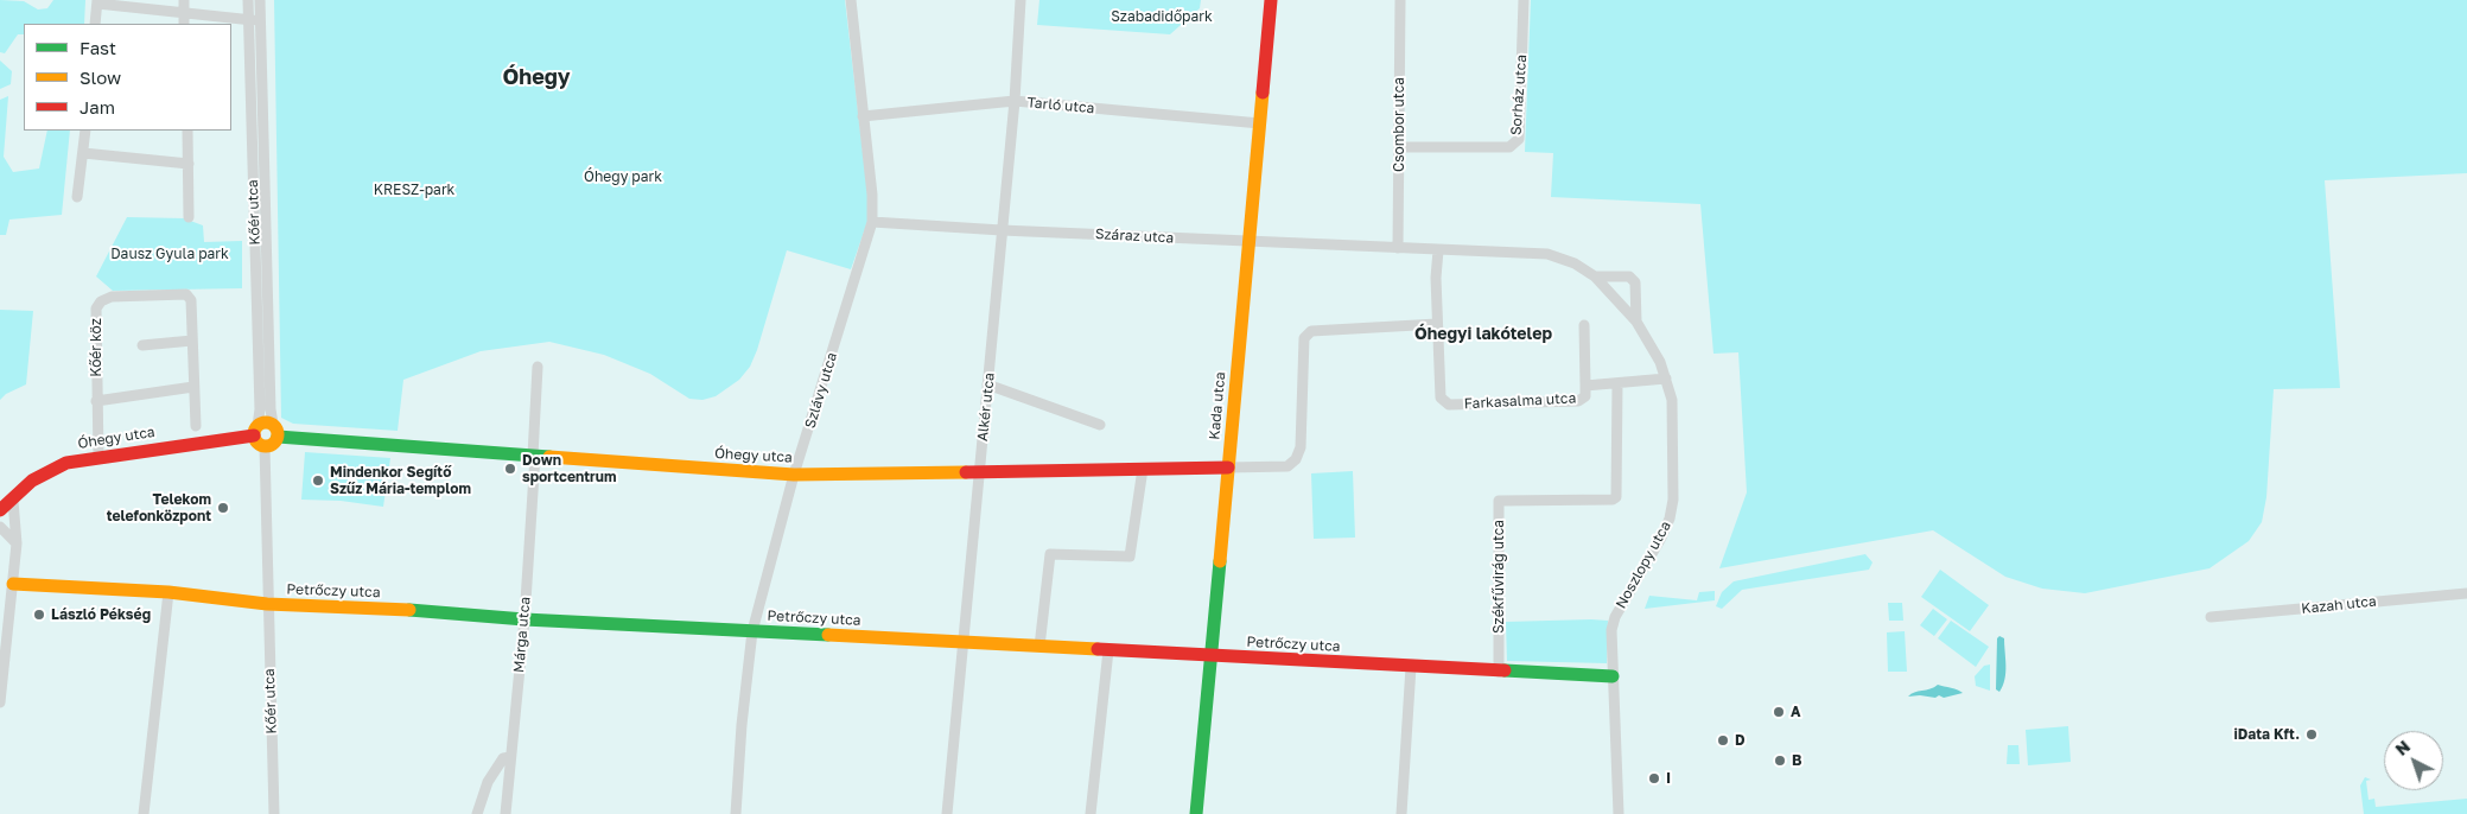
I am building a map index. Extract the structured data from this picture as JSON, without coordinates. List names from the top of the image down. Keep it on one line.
{"streets":{"street":["Sorház utca","Tarló utca","Csombor utca","Kőér utca","Száraz utca","Kőér köz","Szlávy utca","Farkasalma utca","Kada utca","Alkér utca","Óhegy utca","Noszlopy utca","Székfűvirág utca","Petrőczy utca","Kazah utca","Márga utca"]},"crossings":[["Sorház utca","Csombor utca"],["Tarló utca","Szlávy utca"],["Tarló utca","Kada utca"],["Tarló utca","Alkér utca"],["Csombor utca","Száraz utca"],["Csombor utca","Noszlopy utca"],["Kőér utca","Óhegy utca"],["Kőér utca","Petrőczy utca"],["Száraz utca","Szlávy utca"],["Száraz utca","Kada utca"],["Száraz utca","Alkér utca"],["Száraz utca","Noszlopy utca"],["Kőér köz","Óhegy utca"],["Szlávy utca","Óhegy utca"],["Szlávy utca","Petrőczy utca"],["Farkasalma utca","Noszlopy utca"],["Farkasalma utca","Székfűvirág utca"],["Kada utca","Óhegy utca"],["Kada utca","Petrőczy utca"],["Alkér utca","Óhegy utca"],["Alkér utca","Petrőczy utca"],["Óhegy utca","Márga utca"],["Noszlopy utca","Petrőczy utca"],["Székfűvirág utca","Petrőczy utca"],["Petrőczy utca","Márga utca"]],"districts":["Óhegy","Óhegyi lakótelep"],"parks":["Szabadidőpark","Óhegy park","KRESZ-park","Dausz Gyula park"],"places":["Down sportcentrum","Mindenkor Segítő Szűz Mária-templom","Telekom telefonközpont","László Pékség","A","iData Kft.","D","B","I"],"legend":["Fast","Slow","Jam"],"north":"top left"}
